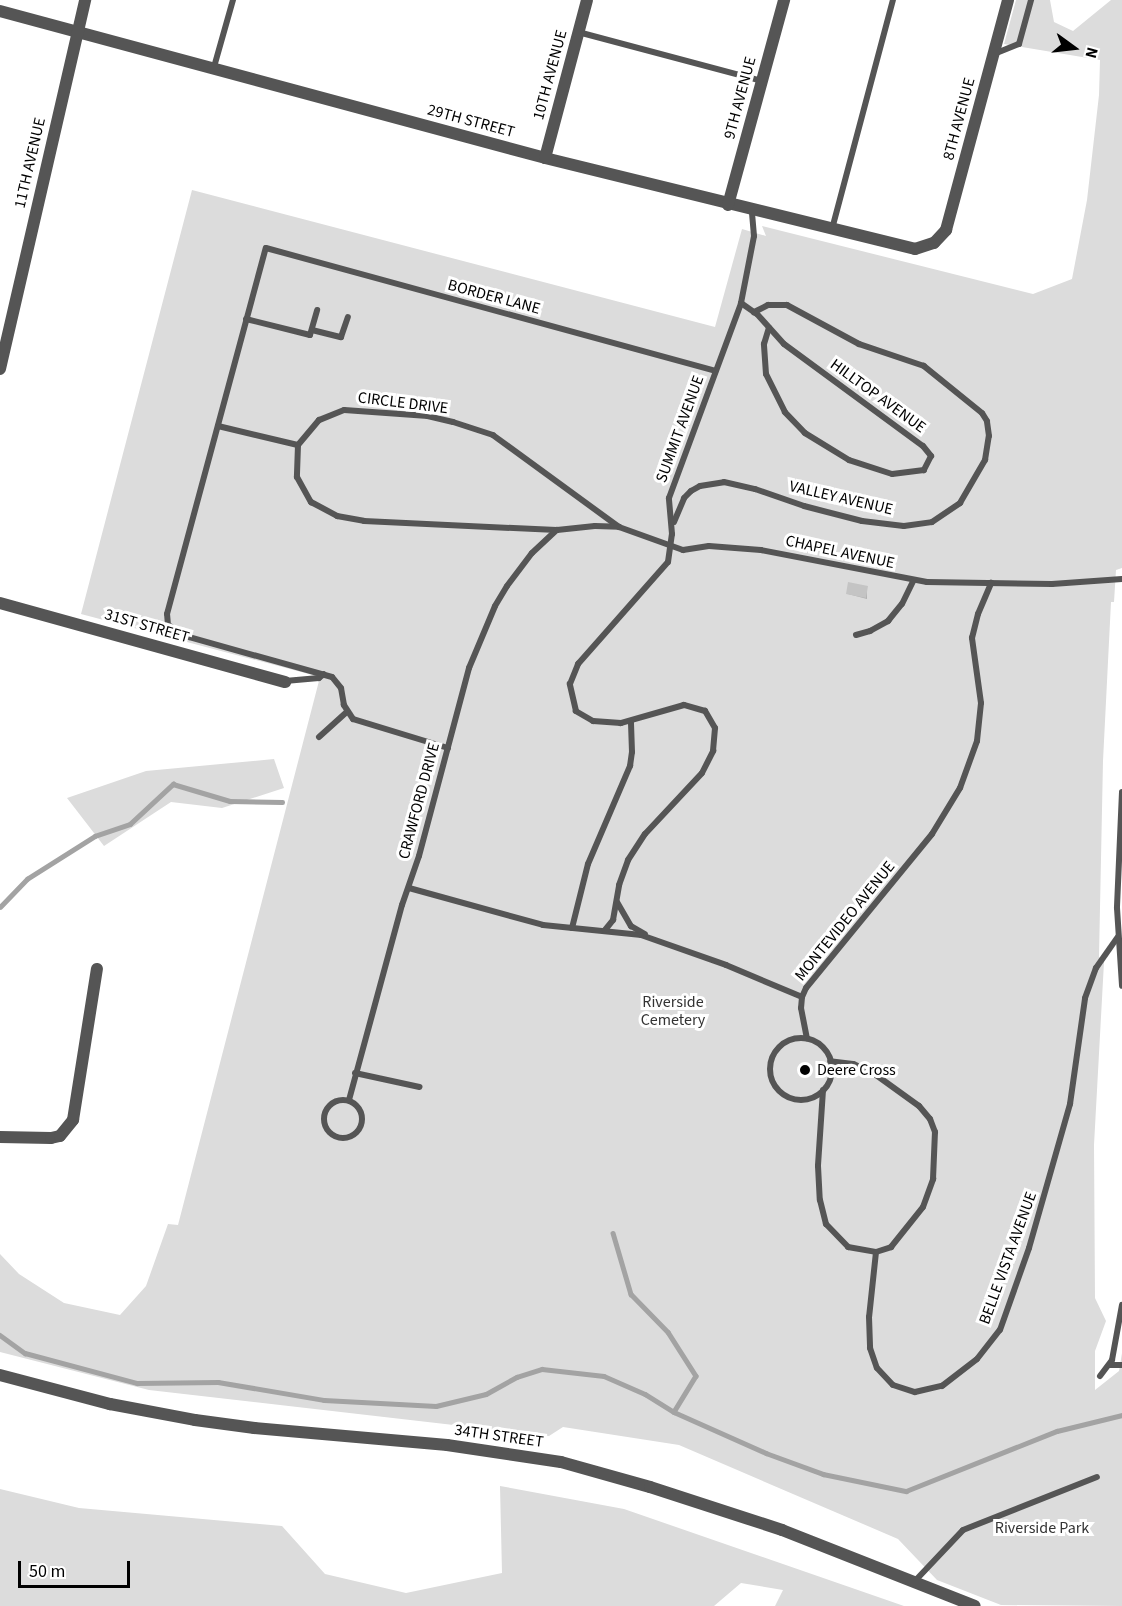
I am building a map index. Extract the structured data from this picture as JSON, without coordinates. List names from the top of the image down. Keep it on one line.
{"streets":{"street":["10TH AVENUE","9TH AVENUE","8TH AVENUE","29TH STREET","11TH AVENUE","31ST STREET","34TH STREET"],"lane":["BORDER LANE","HILLTOP AVENUE","CIRCLE DRIVE","SUMMIT AVENUE","VALLEY AVENUE","CHAPEL AVENUE","CRAWFORD DRIVE","MONTEVIDEO AVENUE","BELLE VISTA AVENUE"]},"crossings":[["10TH AVENUE","29TH STREET"],["9TH AVENUE","29TH STREET"],["8TH AVENUE","29TH STREET"],["29TH STREET","11TH AVENUE"],["29TH STREET","SUMMIT AVENUE"],["BORDER LANE","SUMMIT AVENUE"],["HILLTOP AVENUE","SUMMIT AVENUE"],["HILLTOP AVENUE","VALLEY AVENUE"],["CIRCLE DRIVE","CHAPEL AVENUE"],["SUMMIT AVENUE","VALLEY AVENUE"],["SUMMIT AVENUE","CHAPEL AVENUE"],["SUMMIT AVENUE","MONTEVIDEO AVENUE"],["CHAPEL AVENUE","CRAWFORD DRIVE"],["CHAPEL AVENUE","MONTEVIDEO AVENUE"],["CRAWFORD DRIVE","MONTEVIDEO AVENUE"]],"parks":["Riverside Cemetery","Riverside Park"],"places":["Deere Cross"],"scale_bar":"50 m","north":"right"}
